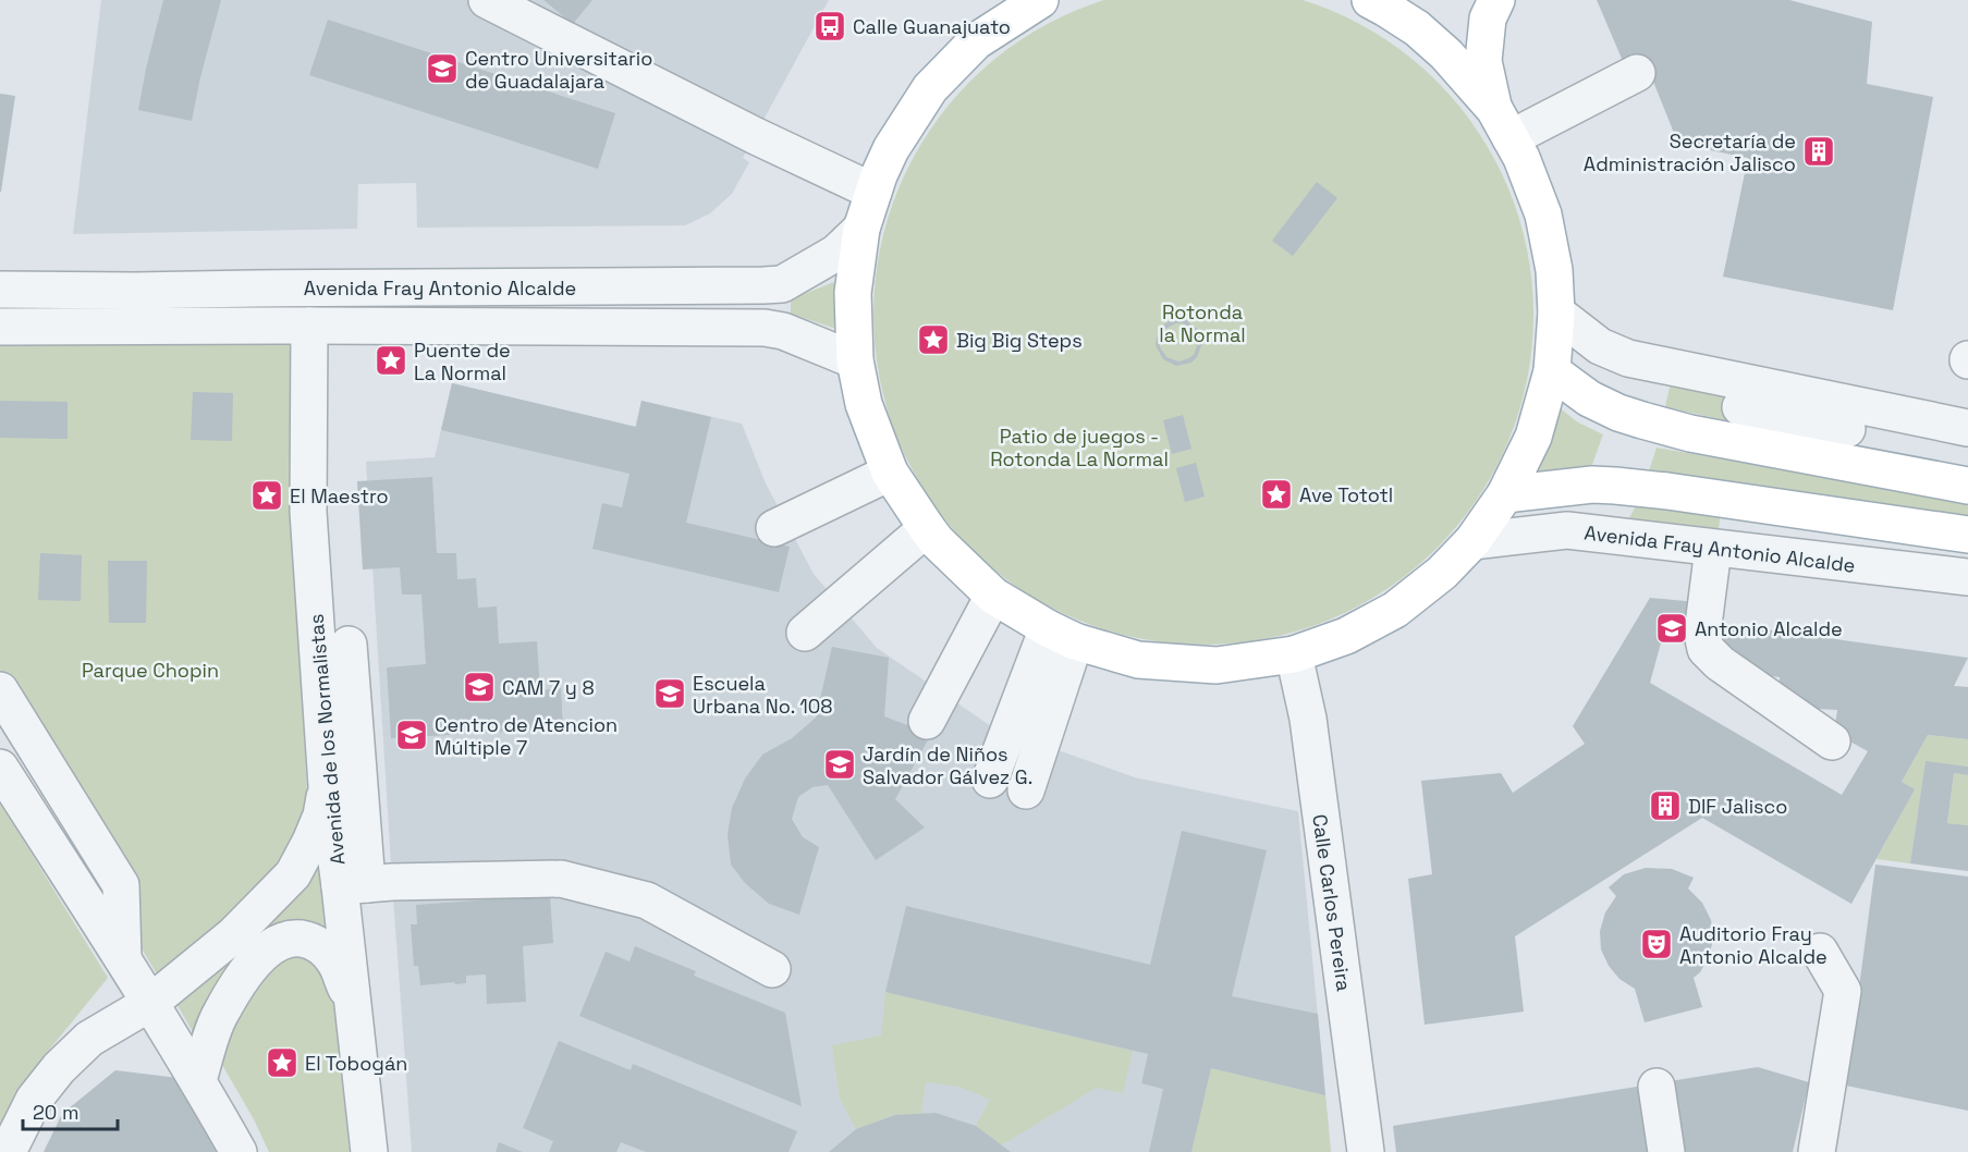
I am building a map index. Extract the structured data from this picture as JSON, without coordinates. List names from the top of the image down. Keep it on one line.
{"streets":{"street":["Avenida Fray Antonio Alcalde","Avenida de los Normalistas","Calle Carlos Pereira"]},"crossings":[["Avenida Fray Antonio Alcalde","Avenida de los Normalistas"]],"parks":["Rotonda la Normal","Patio de juegos - Rotonda La Normal","Parque Chopin"],"places":{"bus stop":["Calle Guanajuato"],"school or university":["Centro Universitario de Guadalajara","Antonio Alcalde","CAM 7 y 8","Escuela Urbana No. 108","Centro de Atencion Múltiple 7","Jardín de Niños Salvador Gálvez G."],"building":["Secretaría de Administración Jalisco","DIF Jalisco"],"place":["Big Big Steps","Puente de La Normal","Ave Tototl","El Maestro","El Tobogán"],"theatre":["Auditorio Fray Antonio Alcalde"]},"scale_bar":"20 m"}
